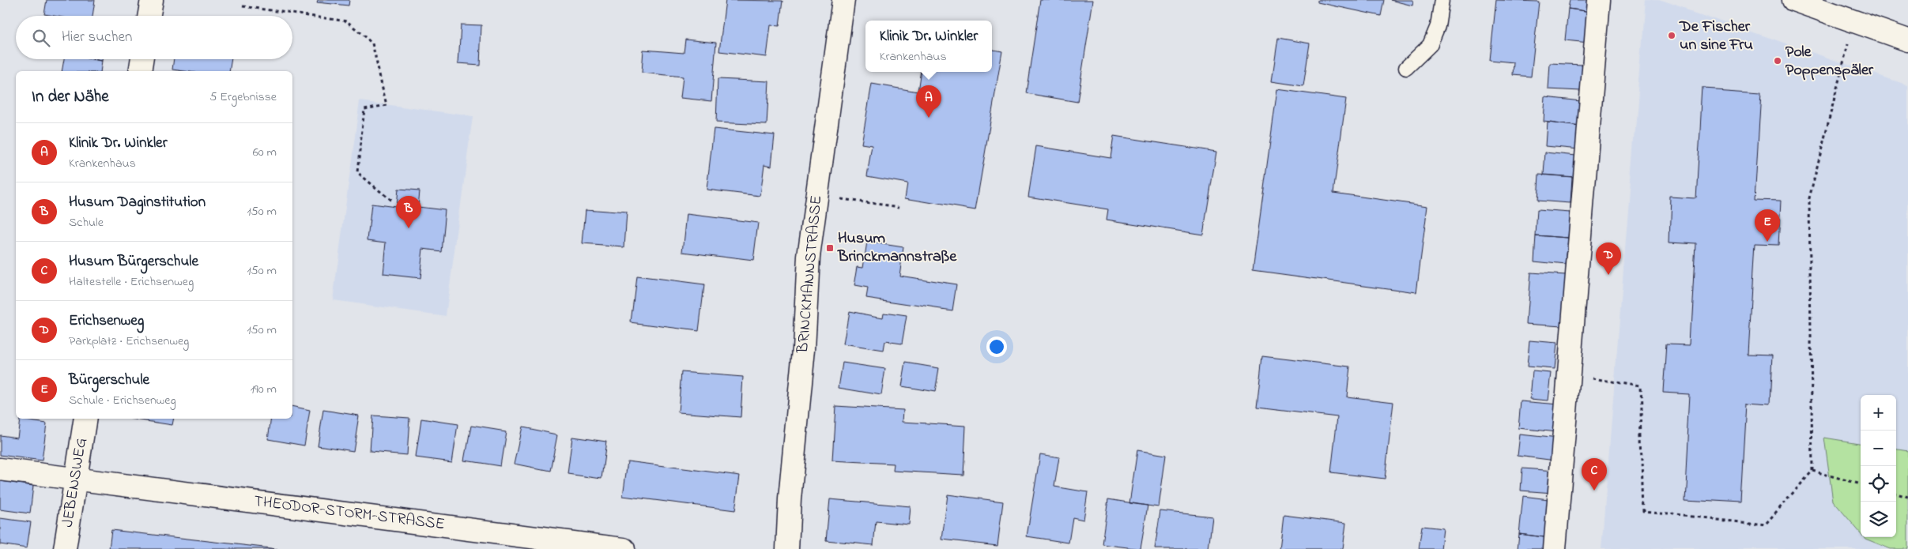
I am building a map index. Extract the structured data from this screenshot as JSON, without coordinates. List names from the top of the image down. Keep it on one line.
{"streets":{"street":["BRINCKMANNSTRASSE","JEBENSWEG","THEODOR-STORM-STRASSE"]},"crossings":[["JEBENSWEG","THEODOR-STORM-STRASSE"]],"places":{"other":["De Fischer un sine Fru","Pole Poppenspäler"],"transit":["Husum Brinckmannstraße"]},"page":{"search":"Hier suchen","popup":["Klinik Dr. Winkler","Krankenhaus"],"heading":["In der Nähe","5 Ergebnisse"],"pins":["A","B","E","D","C"],"list":[{"mark":"A","name":"Klinik Dr. Winkler","note":"Krankenhaus","value":"60 m"},{"mark":"B","name":"Husum Daginstitution","note":"Schule","value":"150 m"},{"mark":"C","name":"Husum Bürgerschule","note":"Haltestelle · Erichsenweg","value":"150 m"},{"mark":"D","name":"Erichsenweg","note":"Parkplatz · Erichsenweg","value":"150 m"},{"mark":"E","name":"Bürgerschule","note":"Schule · Erichsenweg","value":"190 m"}],"map_buttons":["+","−"]}}
